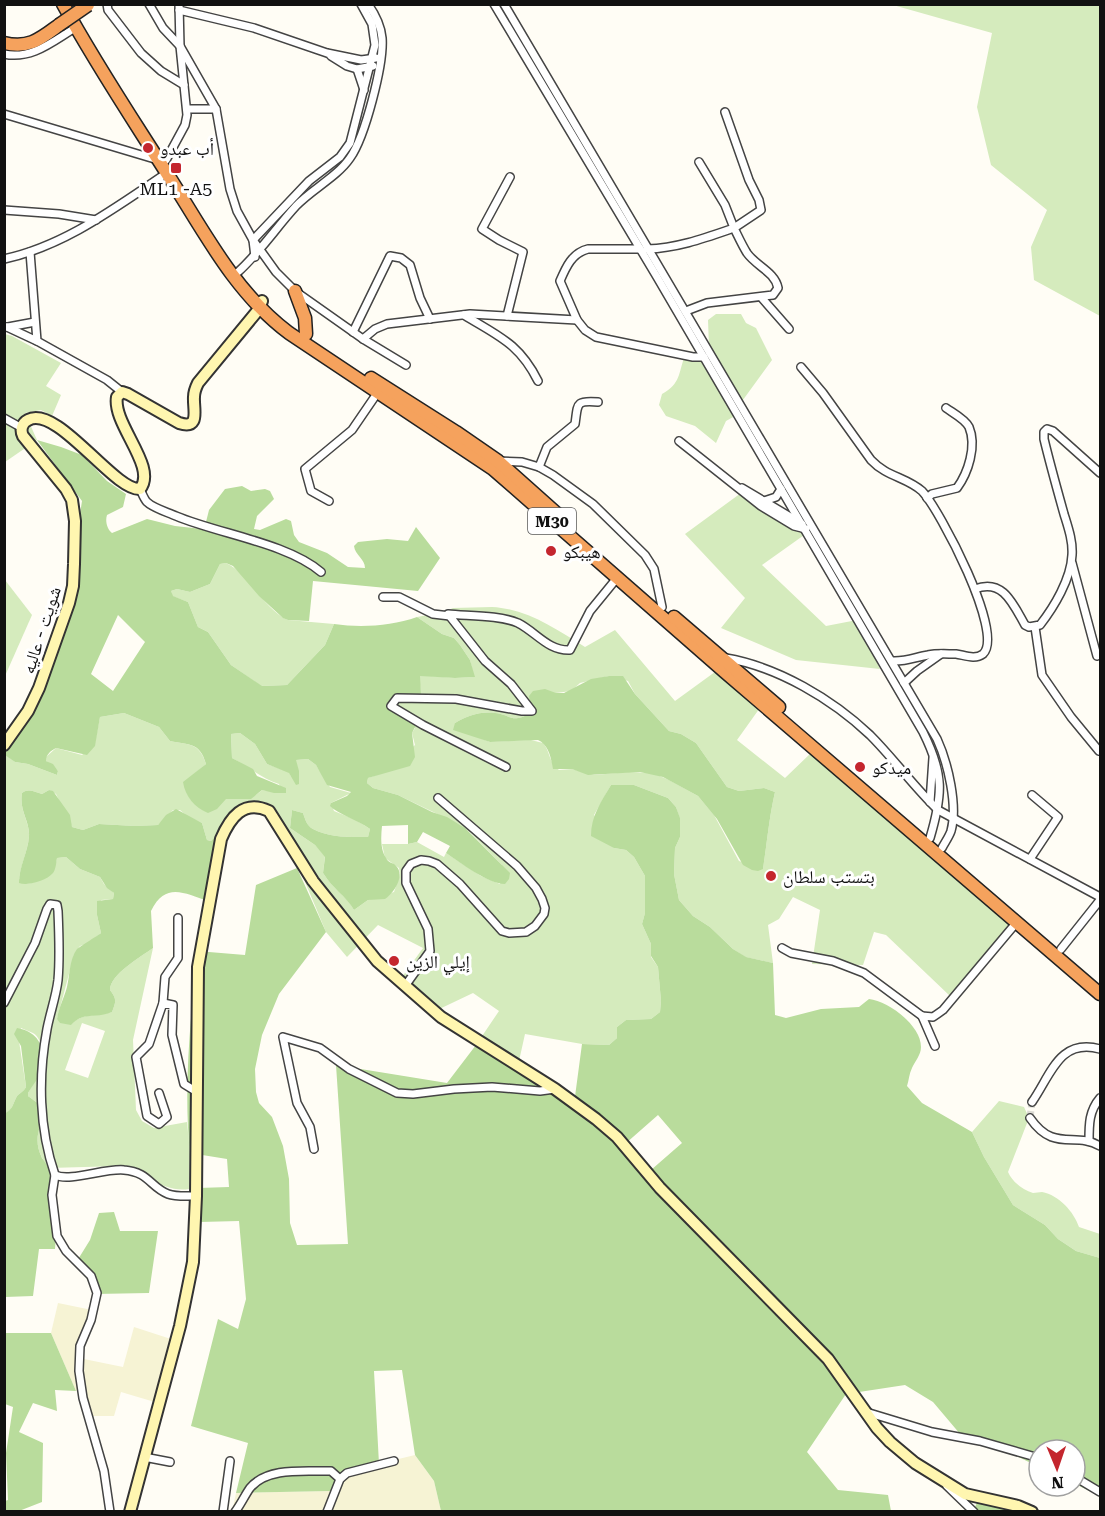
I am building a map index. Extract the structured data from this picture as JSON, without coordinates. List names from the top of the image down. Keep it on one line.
{"streets":{"highway":["M30"],"main road":["شويت - عاليه"]},"places":{"other":["أب عبدو","هيبكو","ميدكو","بتستب سلطان","إيلي الزين"],"transit":["ML1 -A5"]},"north":"bottom"}
